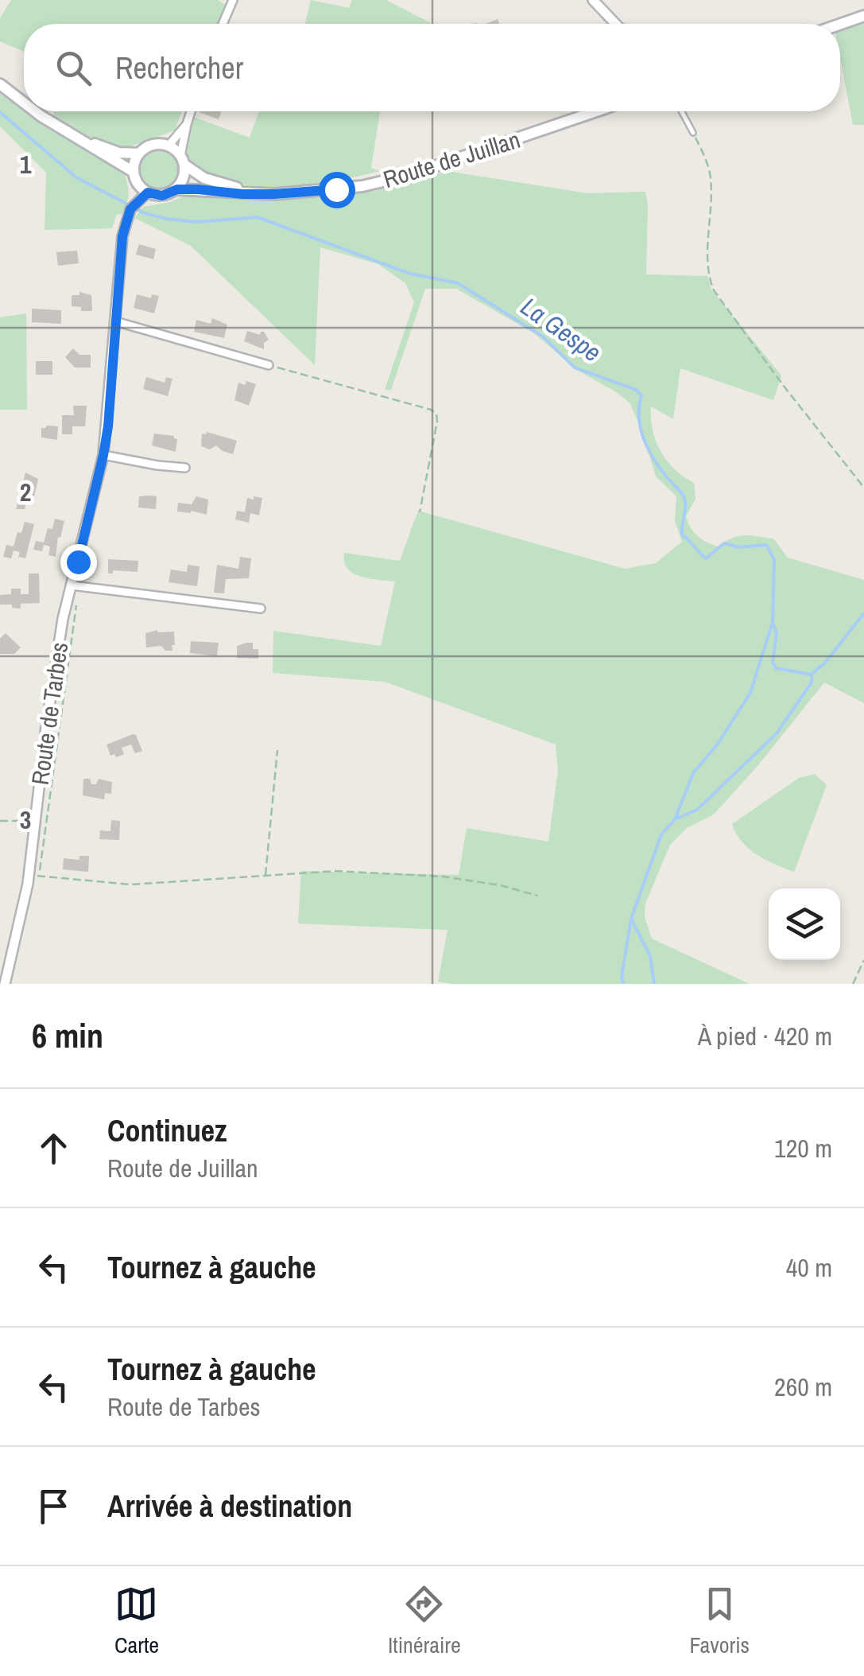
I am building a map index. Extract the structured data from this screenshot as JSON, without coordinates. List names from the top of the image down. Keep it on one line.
{"streets":{"main road":["Route de Juillan"],"street":["Route de Tarbes"]},"crossings":[["Route de Juillan","Route de Tarbes"]],"water":["La Gespe"],"page":{"search":"Rechercher","heading":["6 min","À pied · 420 m"],"list":[["Continuez","Route de Juillan","120 m"],["Tournez à gauche","40 m"],["Tournez à gauche","Route de Tarbes","260 m"],"Arrivée à destination"],"nav":["Carte","Itinéraire","Favoris"]},"grid":{"rows":["1","2","3"]}}
